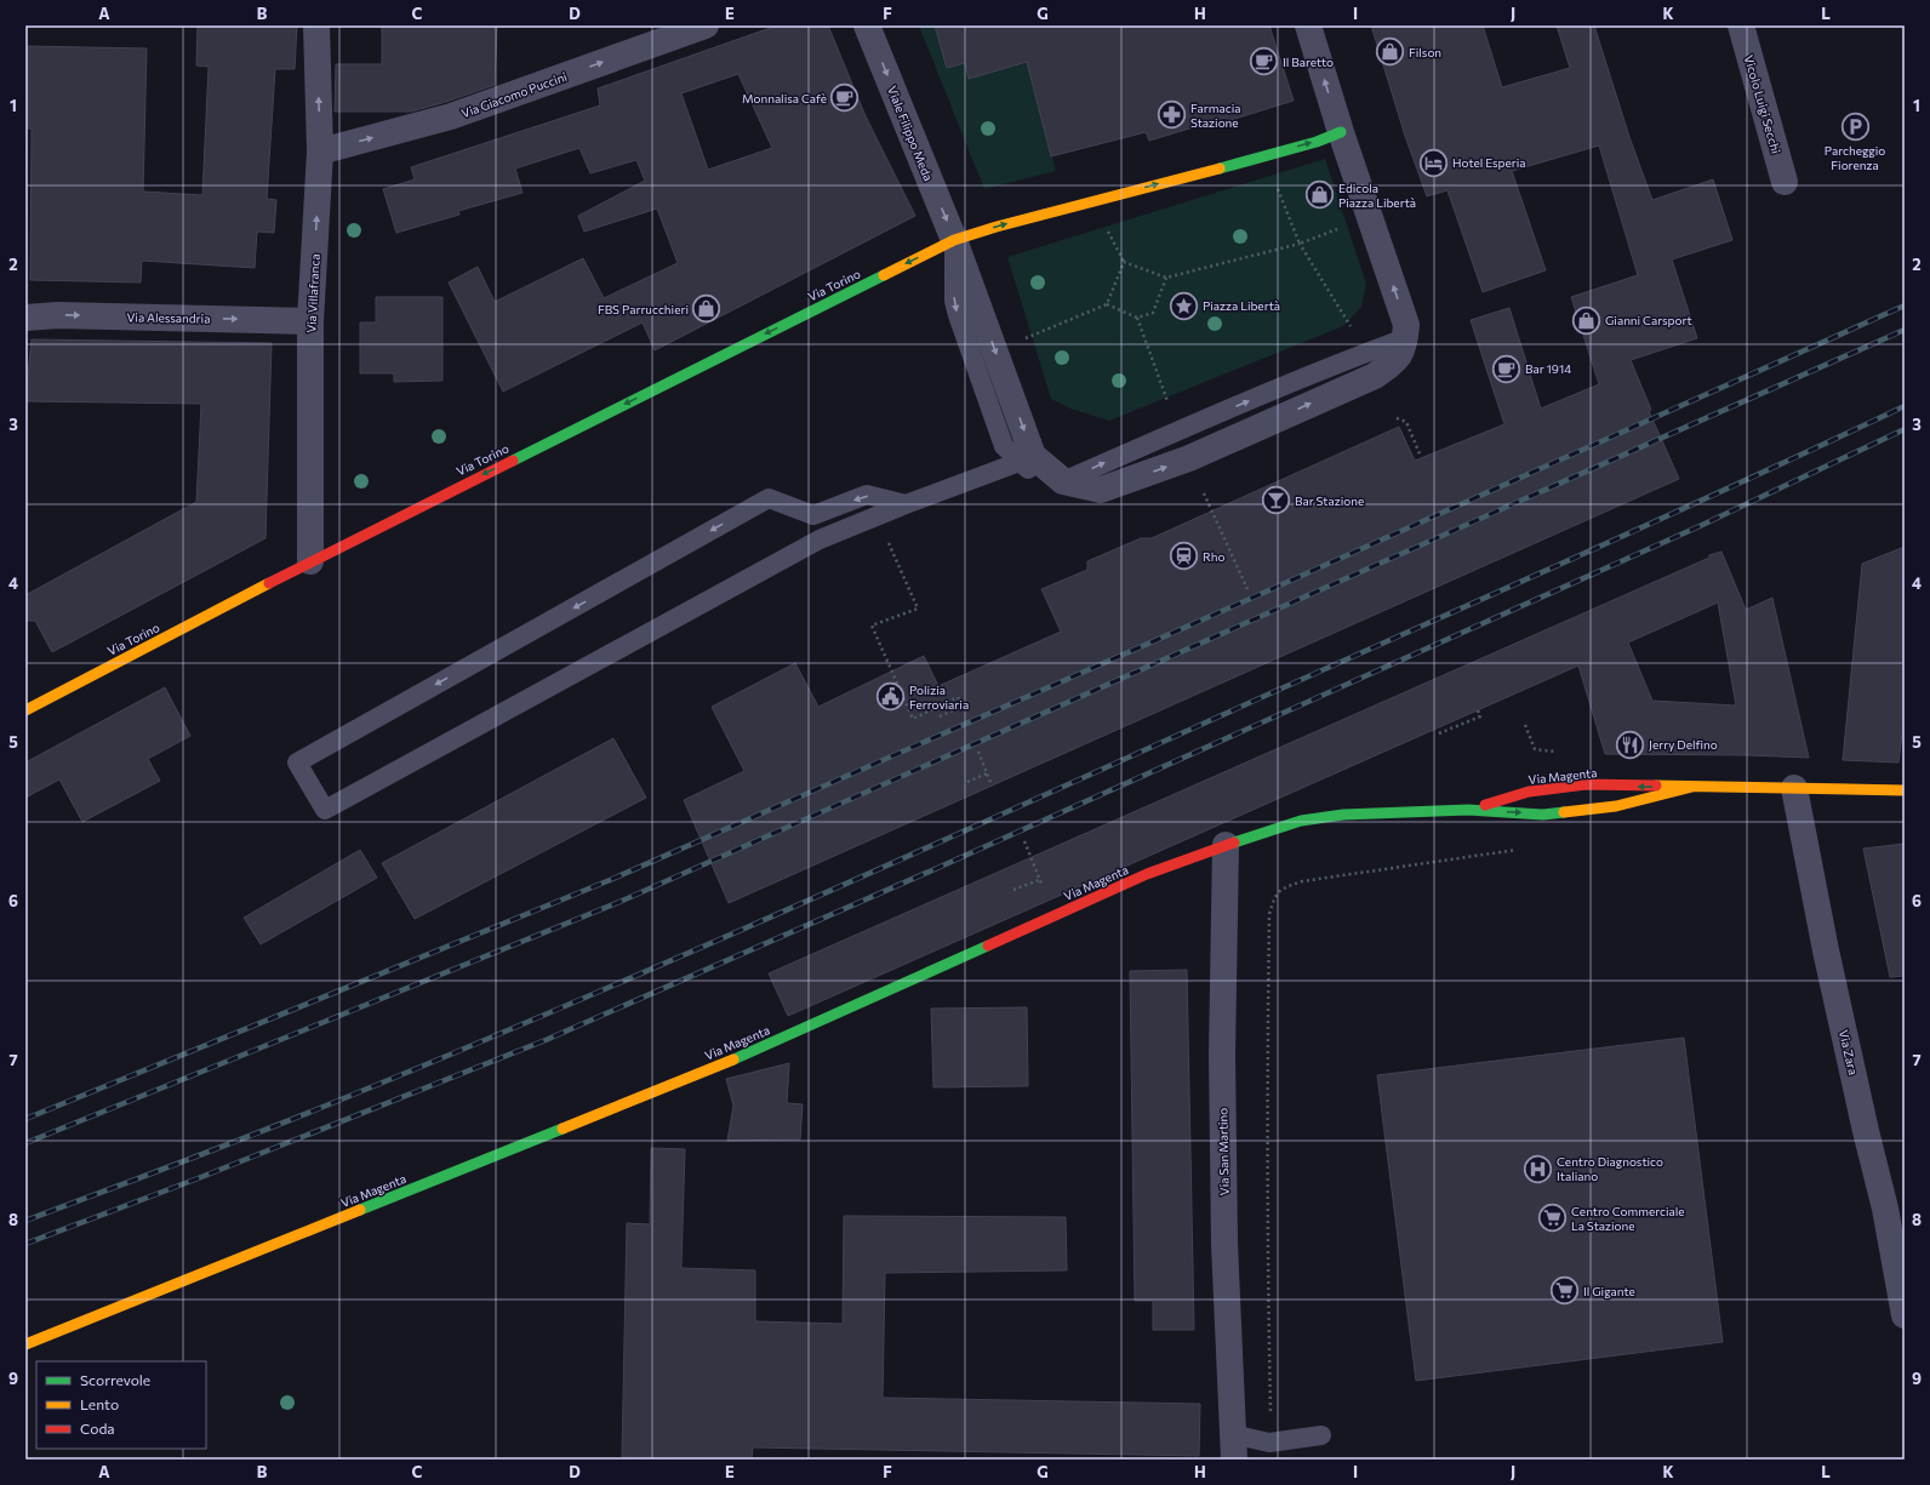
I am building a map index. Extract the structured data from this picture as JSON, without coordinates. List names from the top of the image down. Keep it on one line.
{"streets":{"street":["Via Giacomo Puccini","Vicolo Luigi Secchi","Viale Filippo Meda","Via Torino","Via Villafranca","Via Alessandria","Via Magenta","Via Zara","Via San Martino"]},"crossings":[["Via Giacomo Puccini","Via Villafranca"],["Viale Filippo Meda","Via Torino"],["Via Torino","Via Villafranca"],["Via Villafranca","Via Alessandria"],["Via Magenta","Via Zara"],["Via Magenta","Via San Martino"]],"one_way":["Via Giacomo Puccini","Viale Filippo Meda","Via Torino","Via Villafranca","Via Alessandria"],"places":{"shop":["Filson","Edicola Piazza Libertà","FBS Parrucchieri","Gianni Carsport"],"cafe":["Il Baretto","Monnalisa Cafè","Bar 1914"],"pharmacy":["Farmacia Stazione"],"parking":["Parcheggio Fiorenza"],"hotel":["Hotel Esperia"],"place":["Piazza Libertà"],"bar":["Bar Stazione"],"station":["Rho"],"public building":["Polizia Ferroviaria"],"restaurant":["Jerry Delfino"],"hospital":["Centro Diagnostico Italiano"],"supermarket":["Centro Commerciale La Stazione","Il Gigante"]},"legend":["Scorrevole","Lento","Coda"],"grid":{"columns":["A","B","C","D","E","F","G","H","I","J","K","L"],"rows":["1","2","3","4","5","6","7","8","9"]}}
